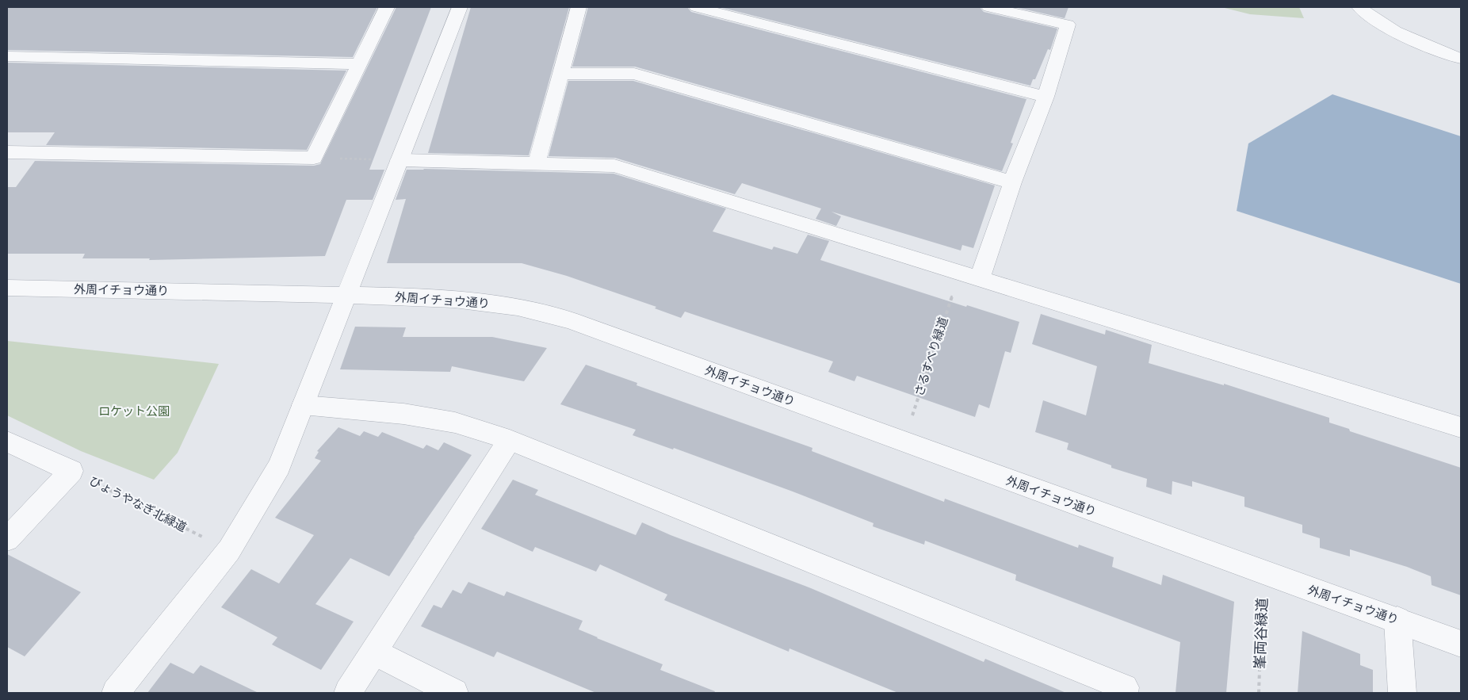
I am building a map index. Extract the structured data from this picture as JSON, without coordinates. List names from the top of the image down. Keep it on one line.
{"streets":{"street":["外周イチョウ通り"],"path":["さるすべり緑道","びょうやなぎ北緑道","峯両谷緑道"]},"crossings":[["外周イチョウ通り","さるすべり緑道"],["外周イチョウ通り","峯両谷緑道"]],"parks":["ロケット公園"]}
